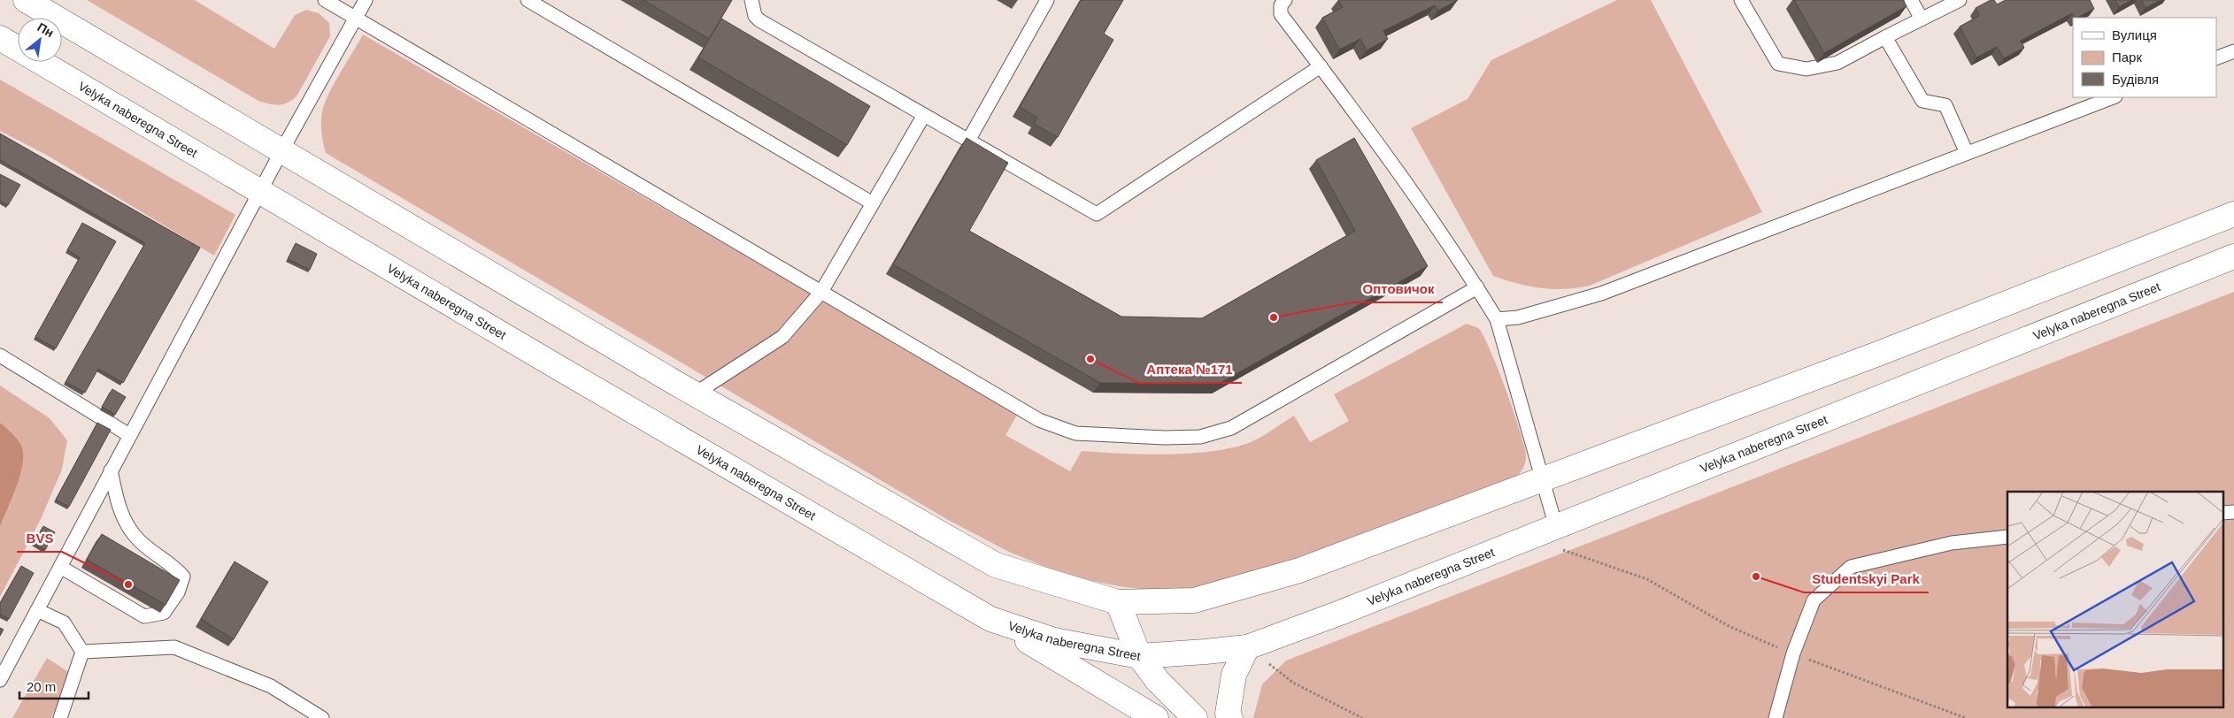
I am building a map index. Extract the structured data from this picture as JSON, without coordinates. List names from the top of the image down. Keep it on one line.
{"streets":{"street":["Velyka naberegna Street"]},"places":["Оптовичок","Аптека №171","Studentskyi Park","BVS"],"legend":["Вулиця","Парк","Будівля"],"scale_bar":"20 m","north":"top right"}
